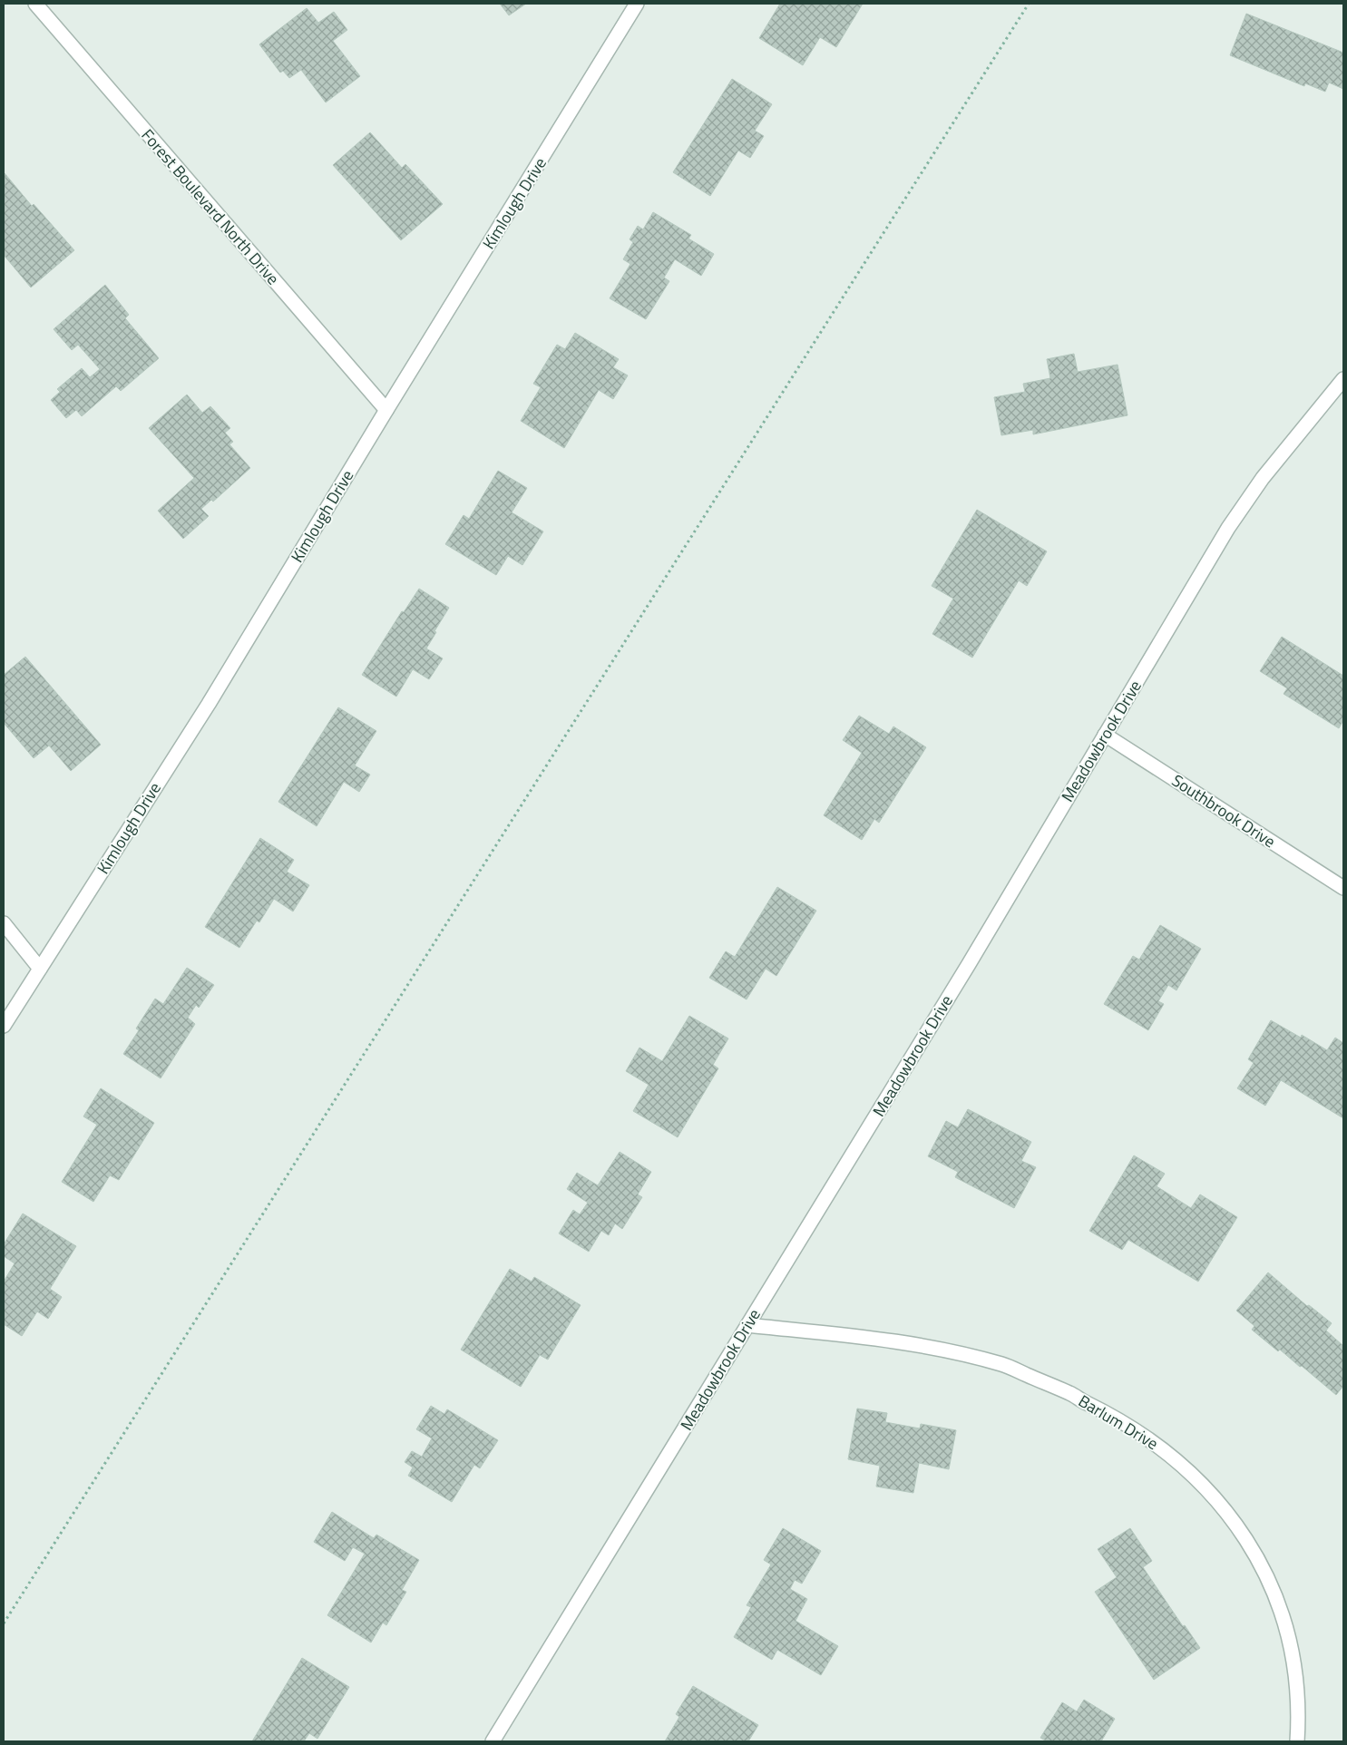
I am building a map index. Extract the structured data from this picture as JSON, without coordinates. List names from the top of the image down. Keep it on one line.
{"streets":{"street":["Kimlough Drive","Forest Boulevard North Drive","Meadowbrook Drive","Southbrook Drive","Barlum Drive"]},"crossings":[["Kimlough Drive","Forest Boulevard North Drive"],["Meadowbrook Drive","Southbrook Drive"],["Meadowbrook Drive","Barlum Drive"]]}
